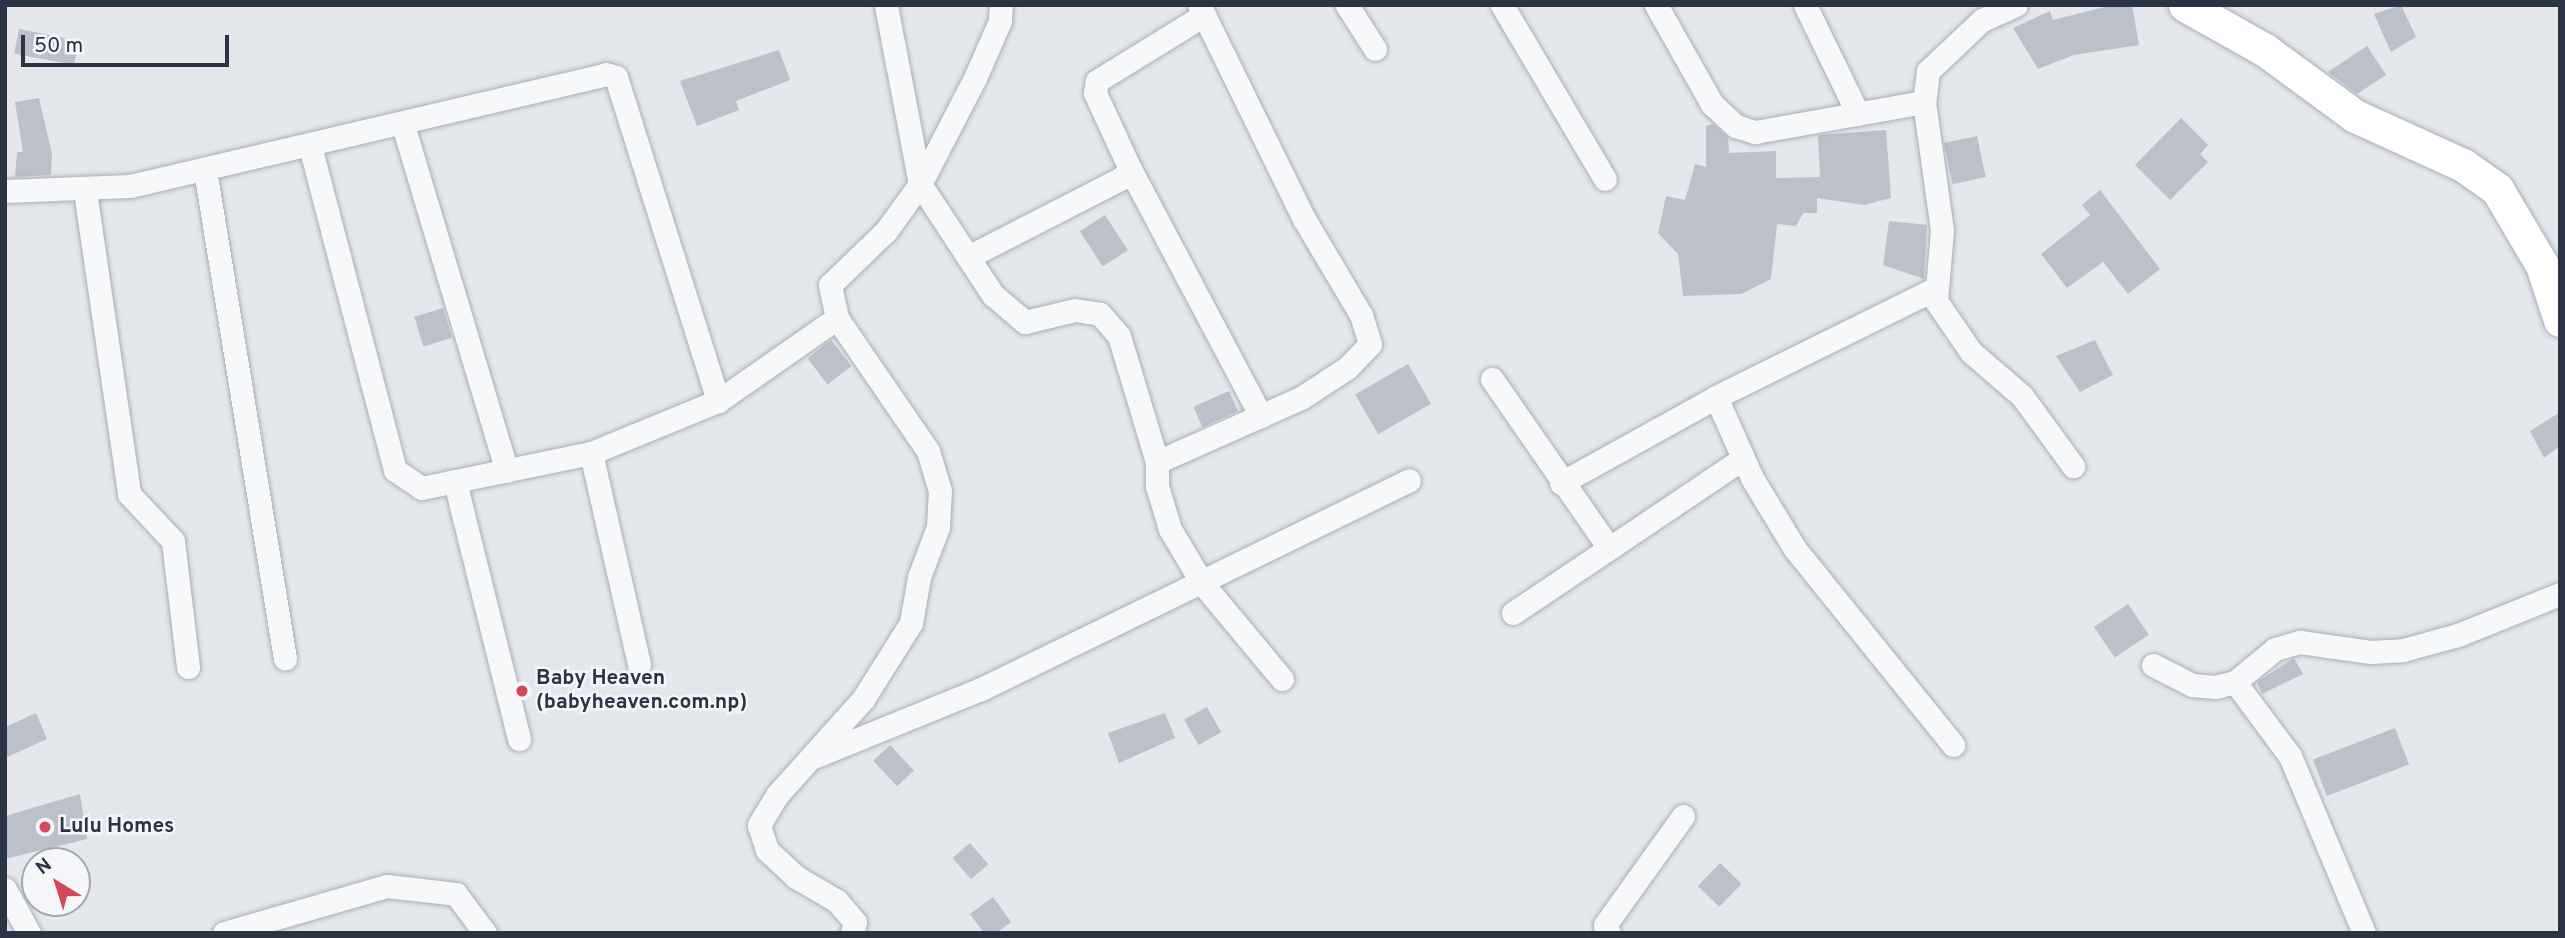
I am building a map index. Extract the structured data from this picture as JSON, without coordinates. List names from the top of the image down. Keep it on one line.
{"places":["Baby Heaven (babyheaven.com.np)","Lulu Homes"],"scale_bar":"50 m","north":"top left"}
